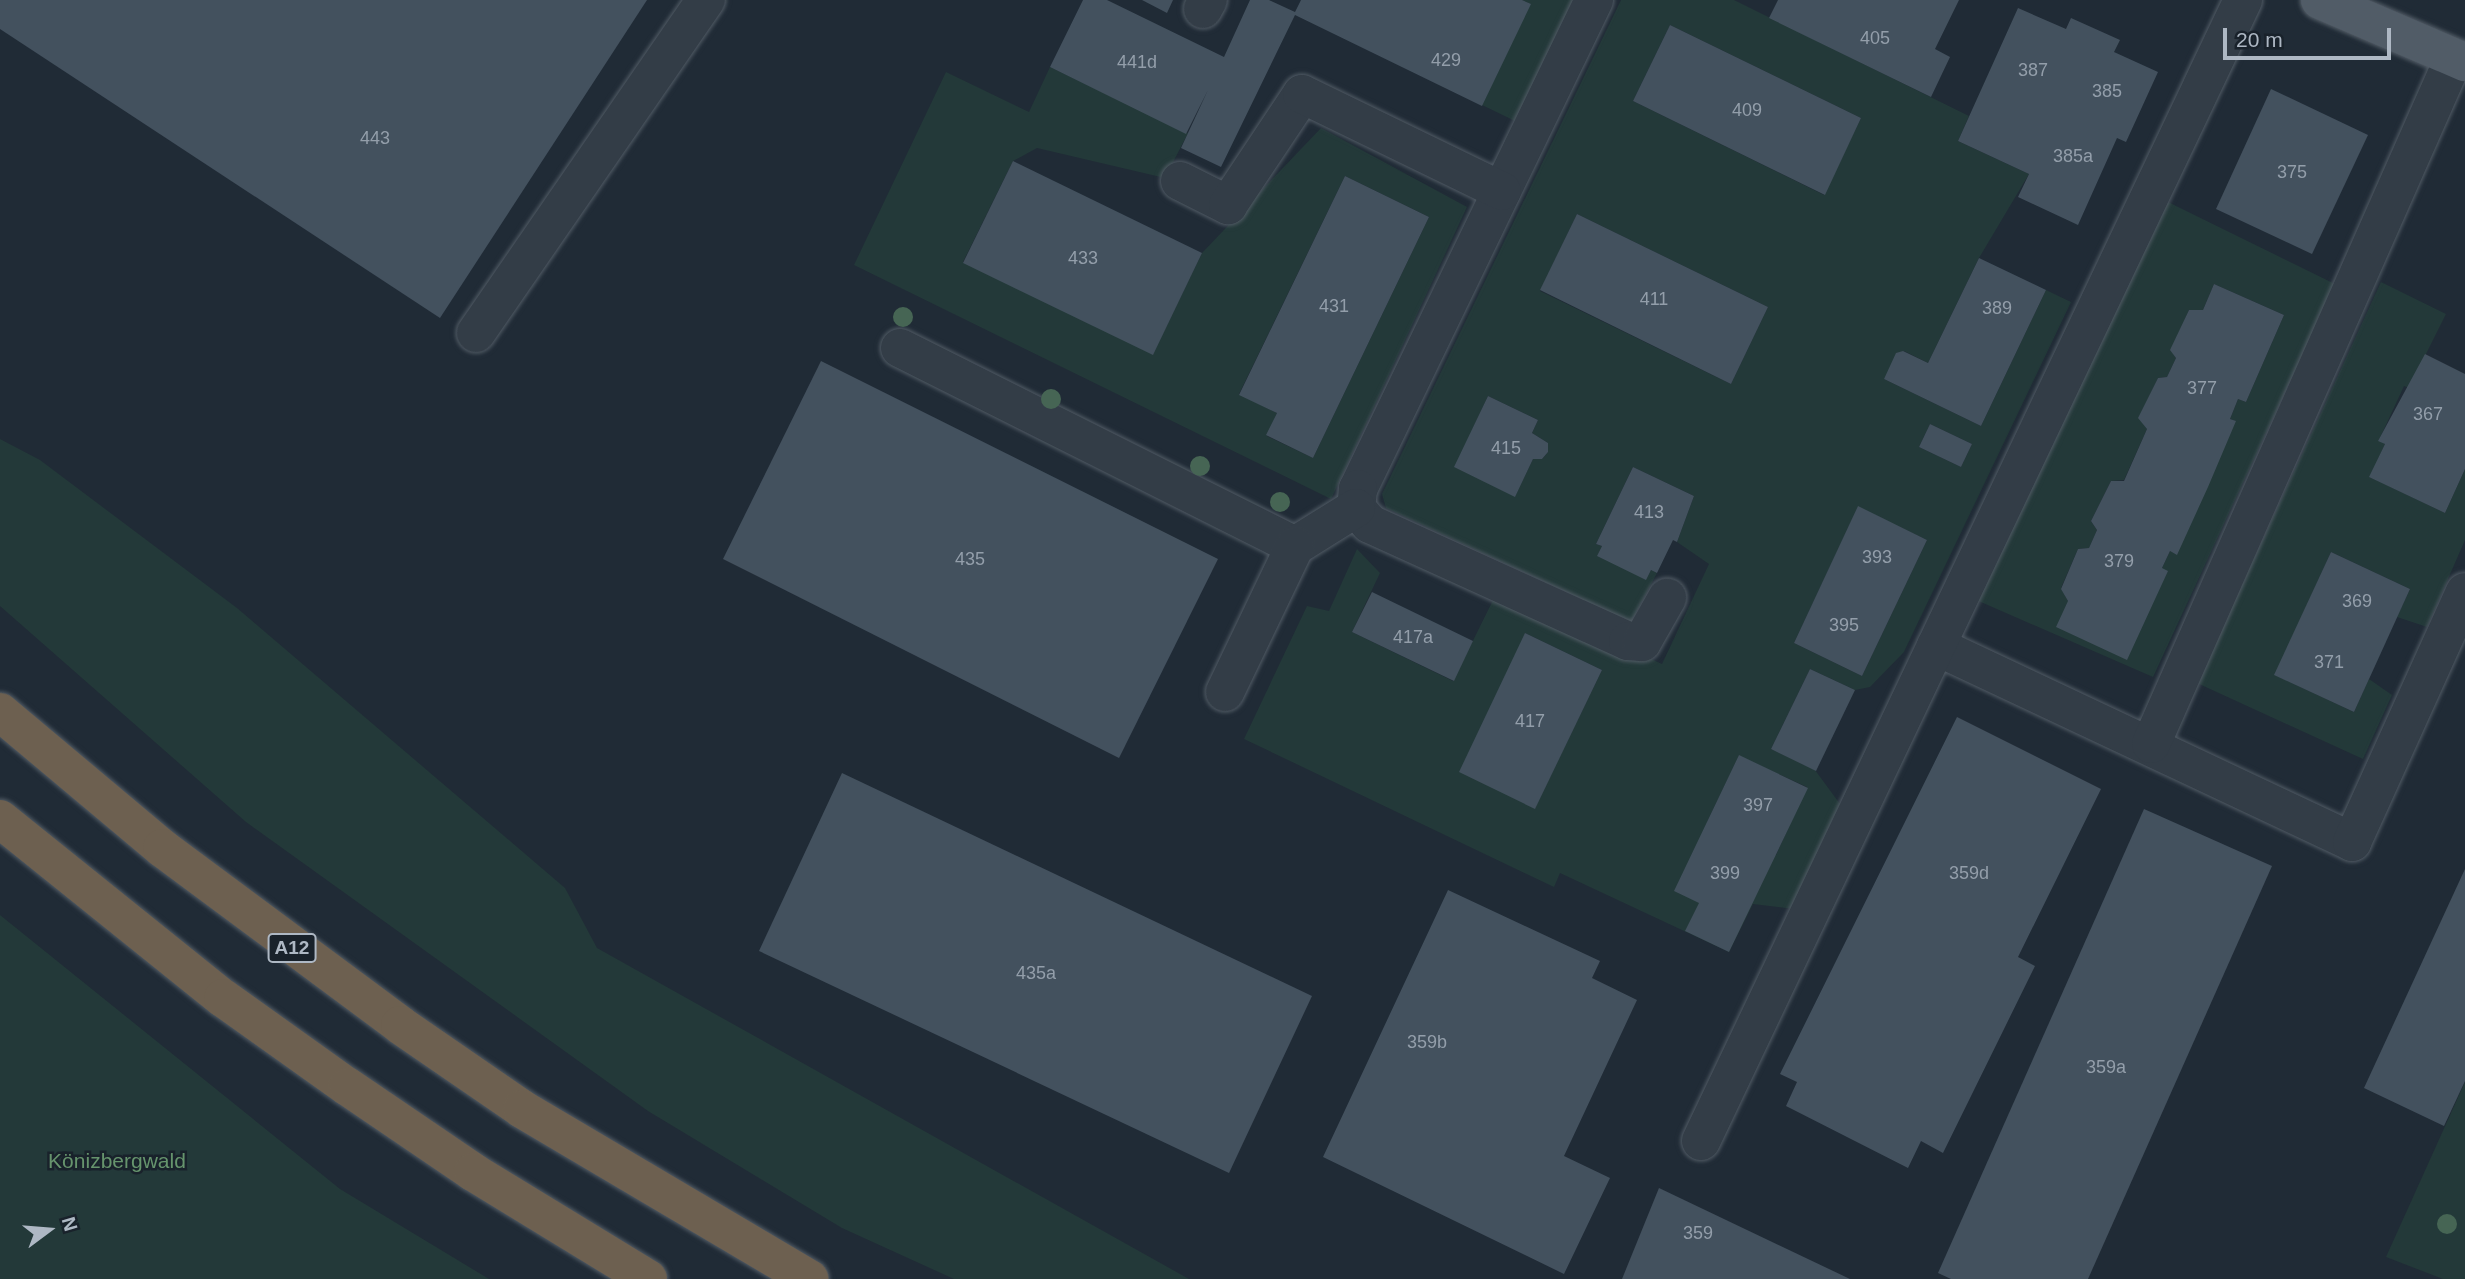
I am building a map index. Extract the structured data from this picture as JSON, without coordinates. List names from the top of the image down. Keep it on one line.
{"streets":{"highway":["A12"]},"parks":["Könizbergwald"],"house_numbers":["405","429","441d","387","385","409","443","385a","375","433","411","431","389","377","367","415","413","393","435","379","369","395","417a","371","417","397","399","359d","435a","359b","359a","359"],"scale_bar":"20 m","north":"right"}
